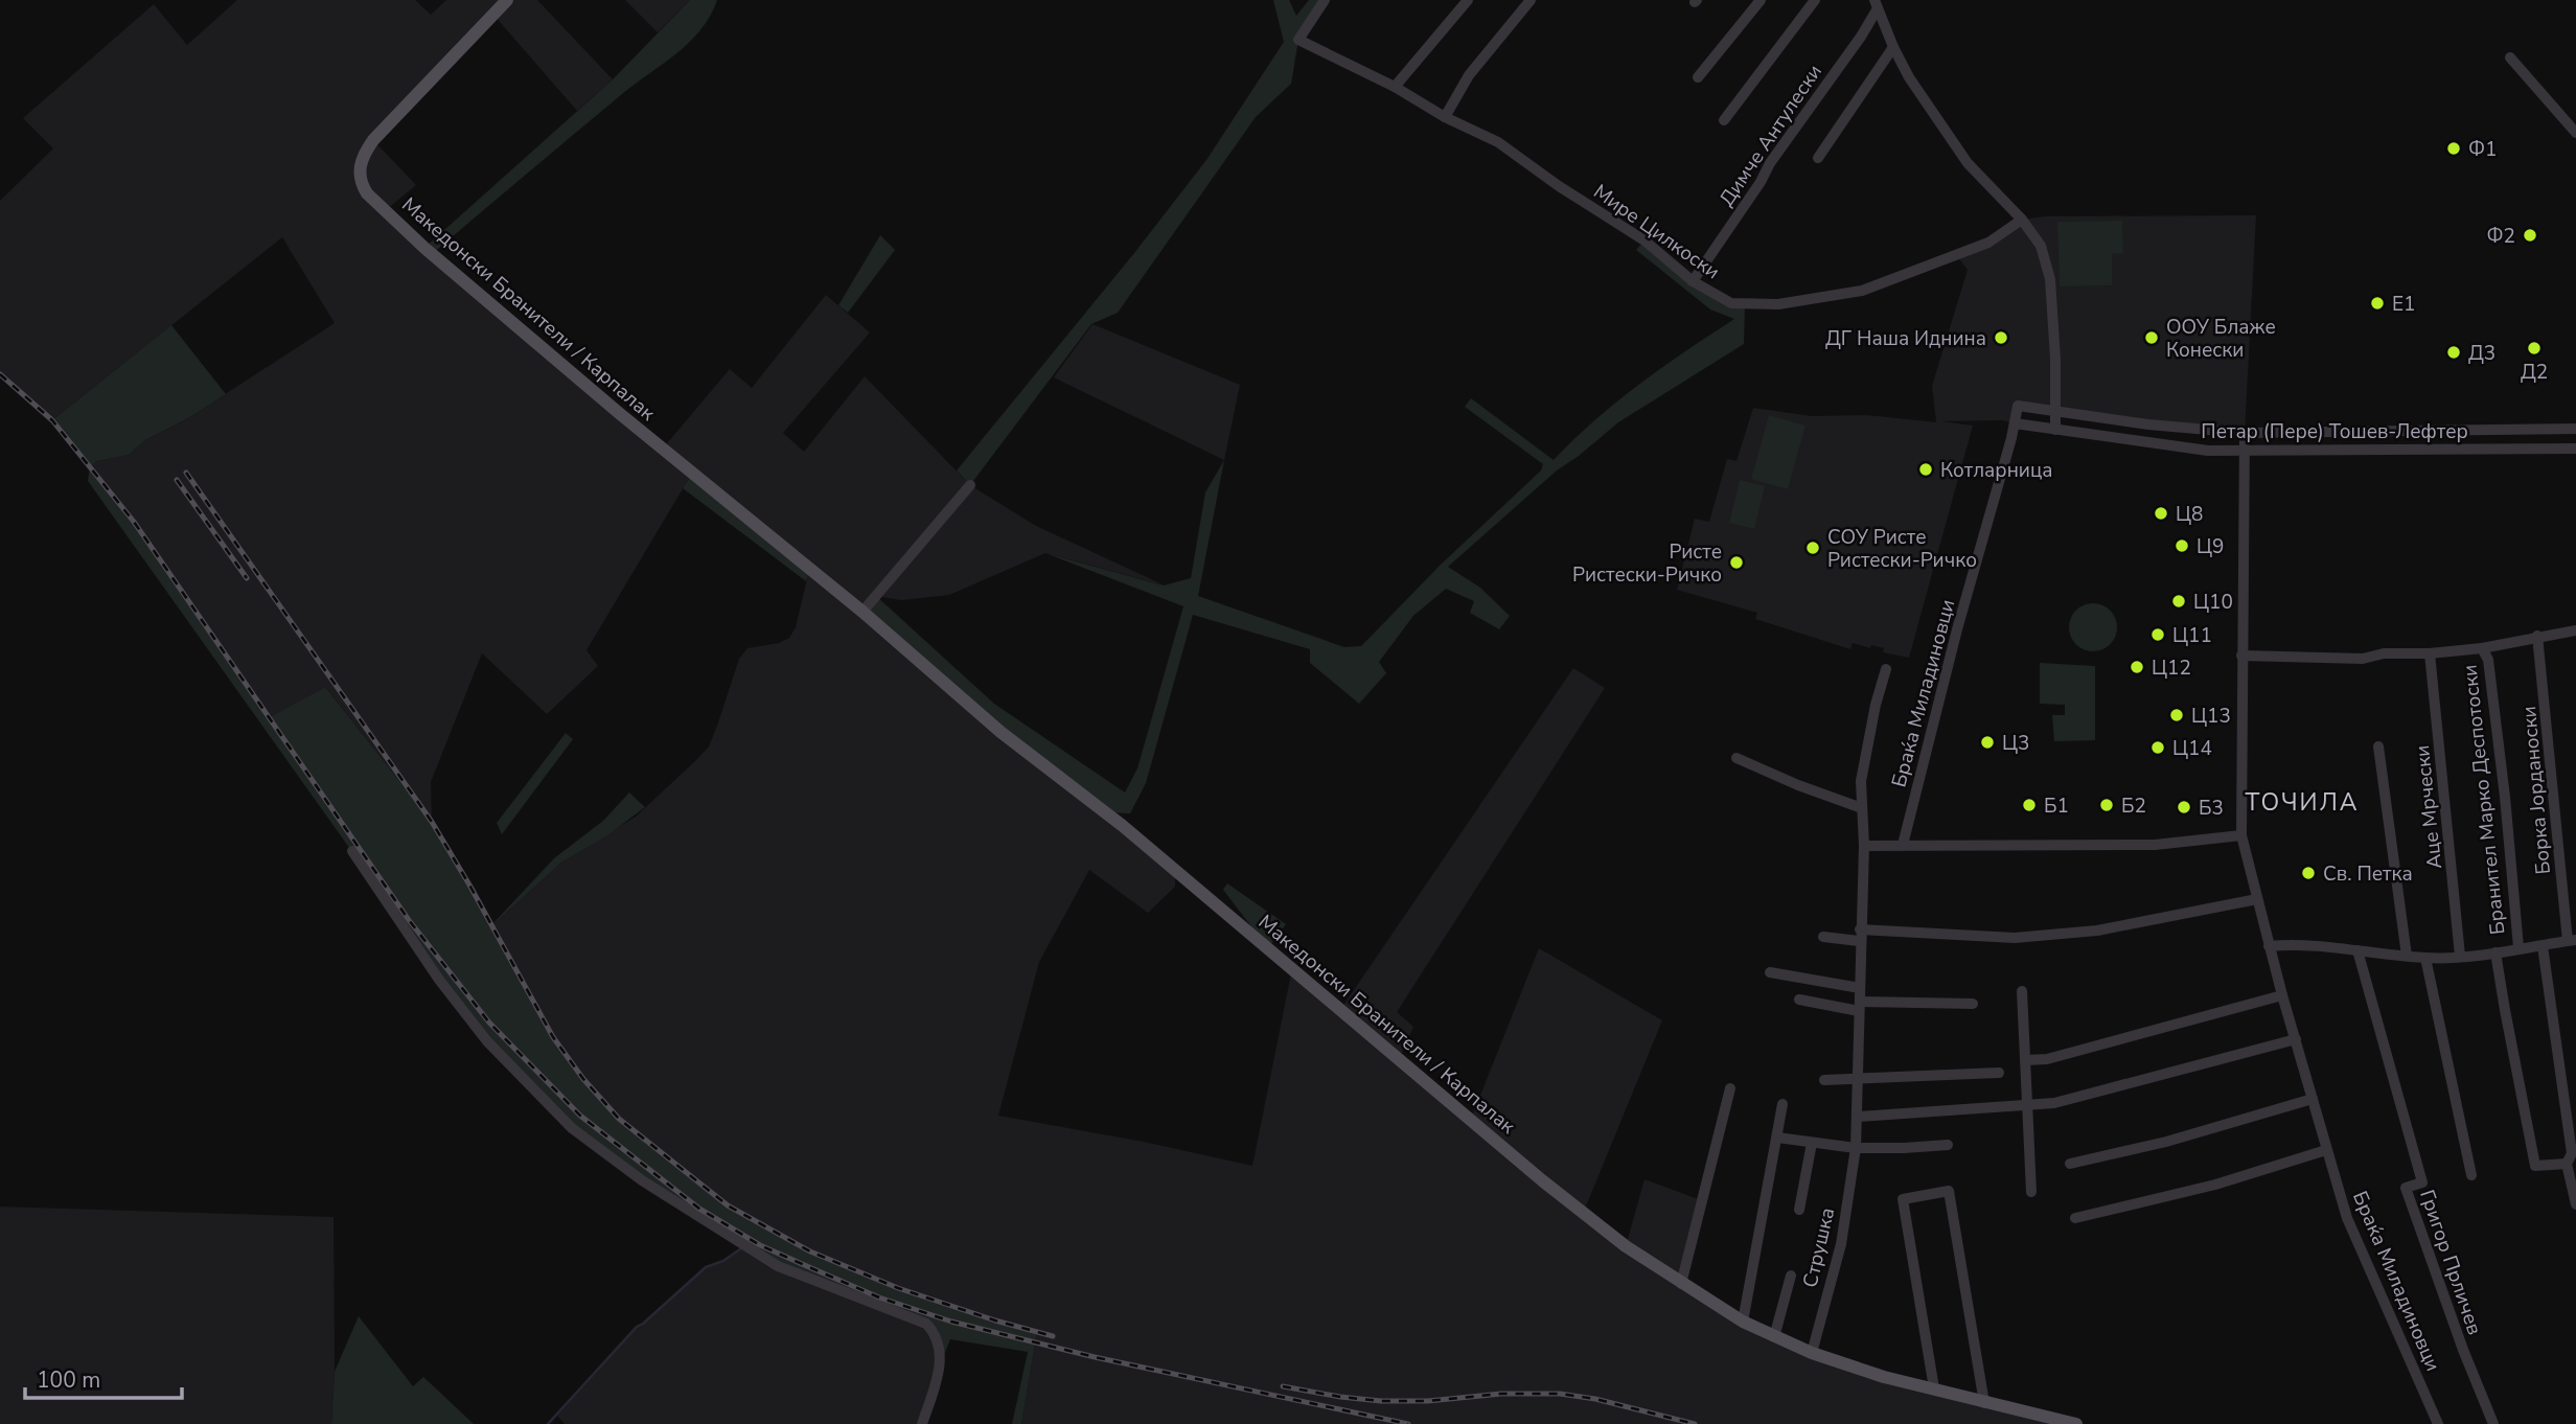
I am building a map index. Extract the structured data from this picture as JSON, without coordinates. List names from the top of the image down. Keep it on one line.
{"streets":{"main road":["Македонски Бранители / Карпалак"],"street":["Димче Антулески","Мире Цилкоски","Петар (Пере) Тошев-Лефтер","Браќа Миладиновци","Борка Јорданоски","Бранител Марко Деспотоски","Аце Мрчески","Струшка","Григор Прличев"]},"crossings":[["Димче Антулески","Мире Цилкоски"],["Димче Антулески","Петар (Пере) Тошев-Лефтер"],["Македонски Бранители / Карпалак","Струшка"],["Петар (Пере) Тошев-Лефтер","Браќа Миладиновци"]],"districts":["ТОЧИЛА"],"places":["Ф1","Ф2","Е1","ДГ Наша Иднина","ООУ Блаже Конески","Д2","Д3","Котларница","Ц8","Ц9","СОУ Ристе Ристески-Ричко","Ристе Ристески-Ричко","Ц10","Ц11","Ц12","Ц13","Ц3","Ц14","Б1","Б2","Б3","Св. Петка"],"scale_bar":"100 m"}
